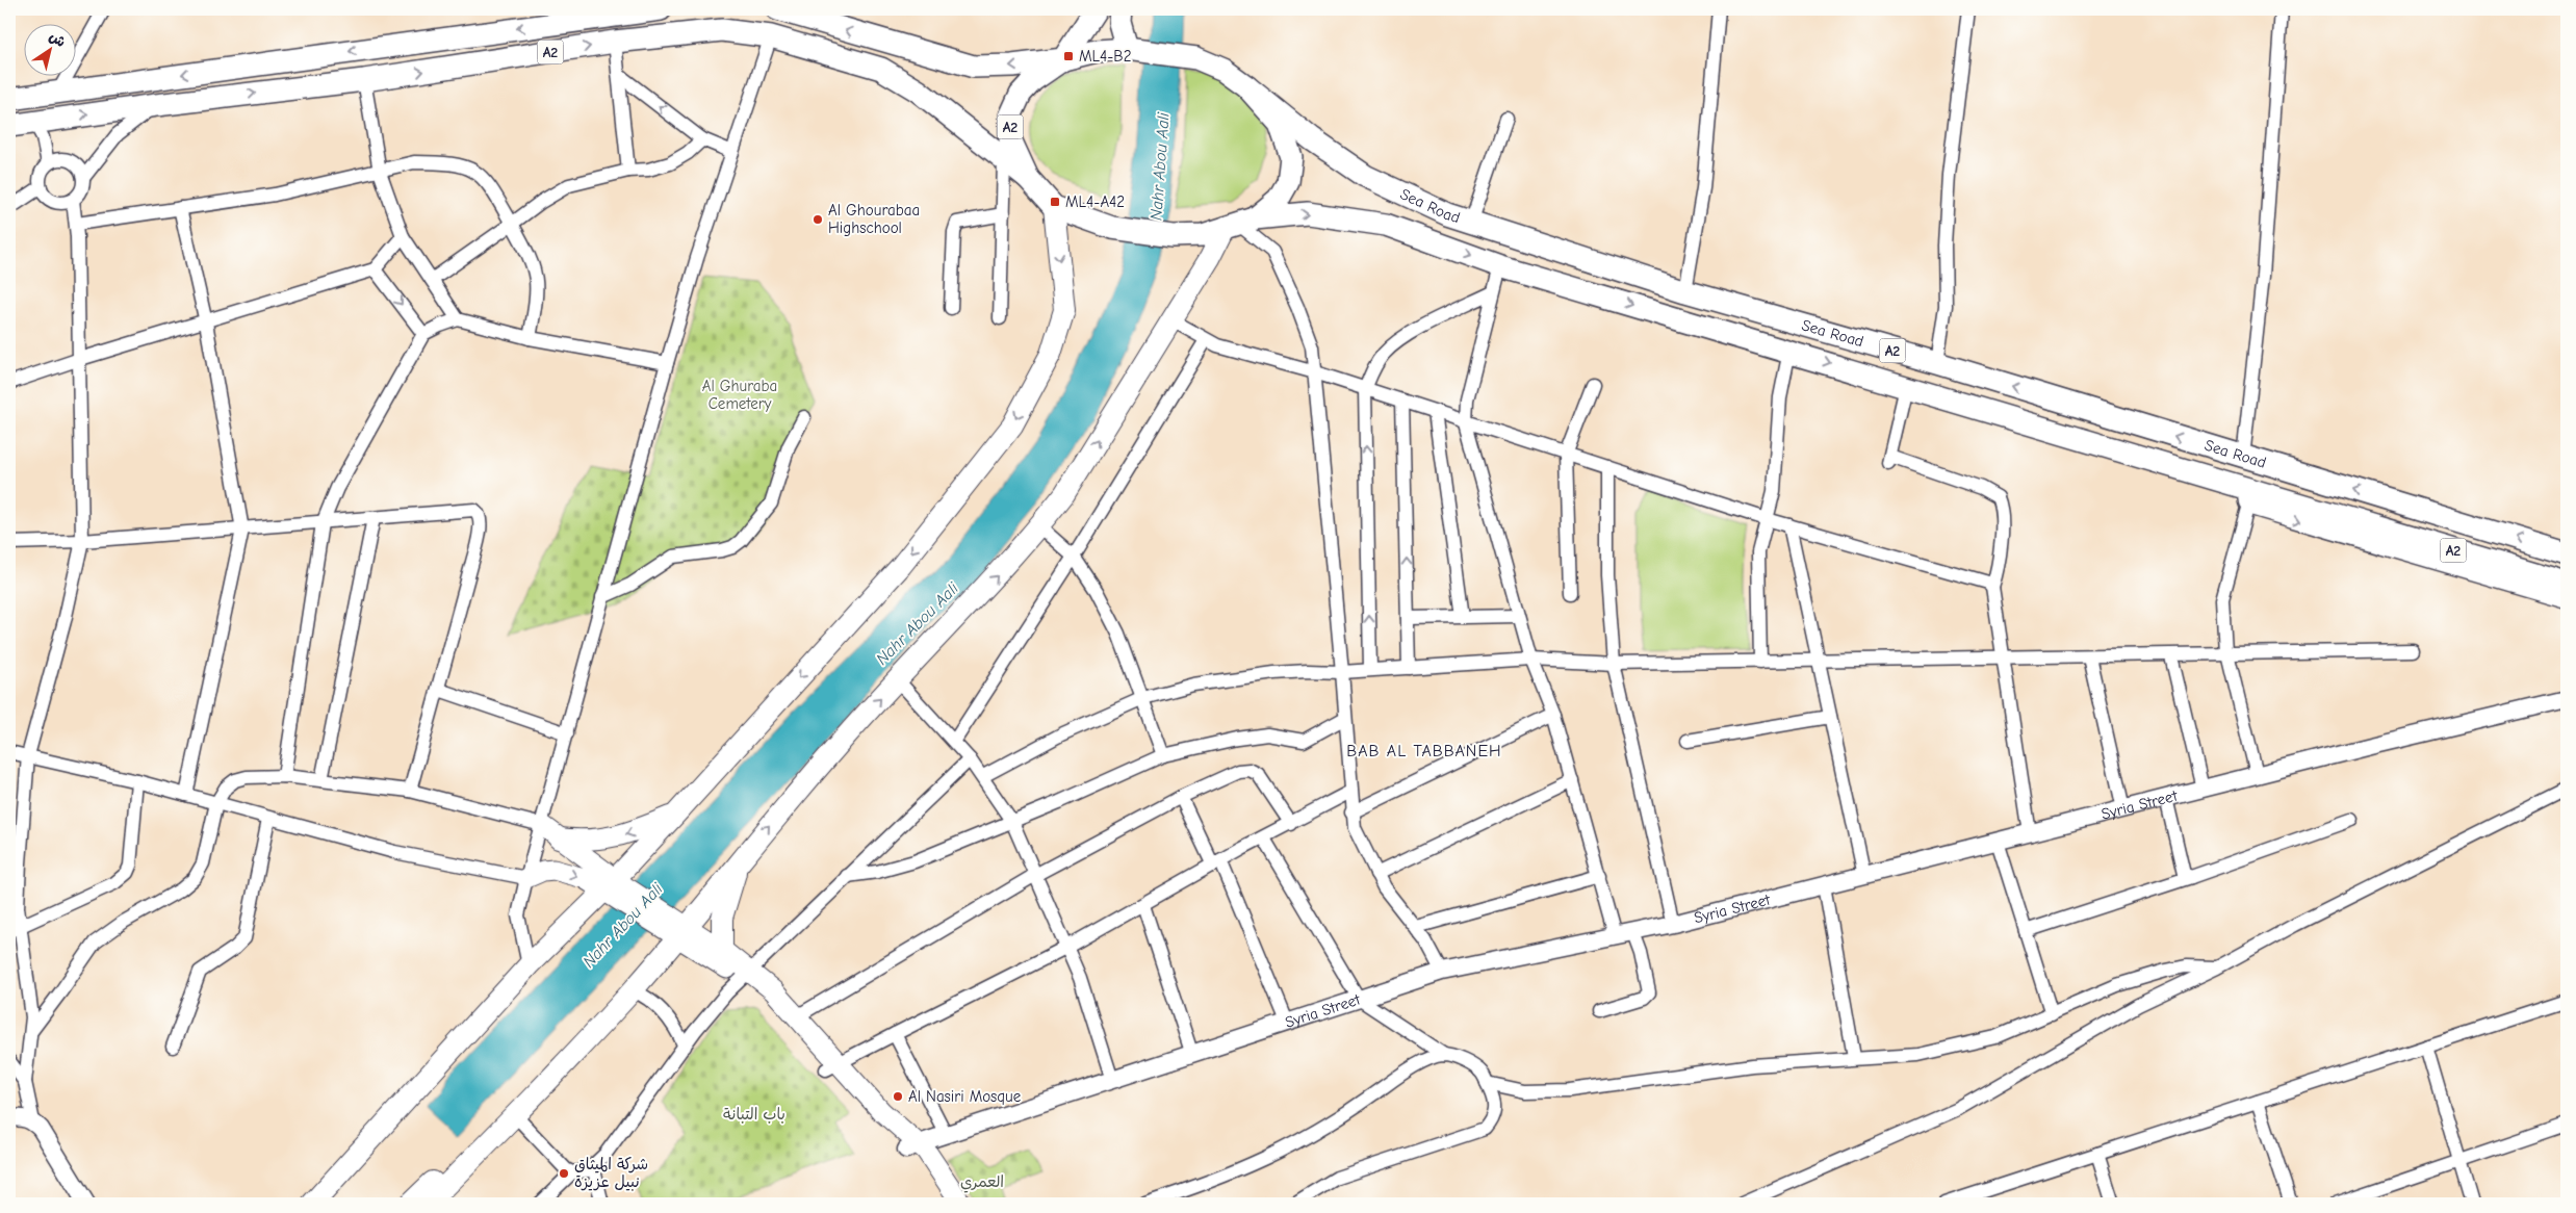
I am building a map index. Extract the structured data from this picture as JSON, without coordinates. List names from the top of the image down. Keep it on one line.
{"streets":{"highway":["A2","Sea Road"],"street":["Syria Street"]},"crossings":[["A2","Sea Road"]],"districts":["BAB AL TABBANEH"],"water":["Nahr Abou Aali"],"parks":["Al Ghuraba Cemetery","باب التبانة","العمري"],"places":{"transit":["ML4-B2","ML4-A42"],"other":["Al Ghourabaa Highschool","Al Nasiri Mosque","شركة الميثاق نبيل عزيزة"]},"north":"top right"}
